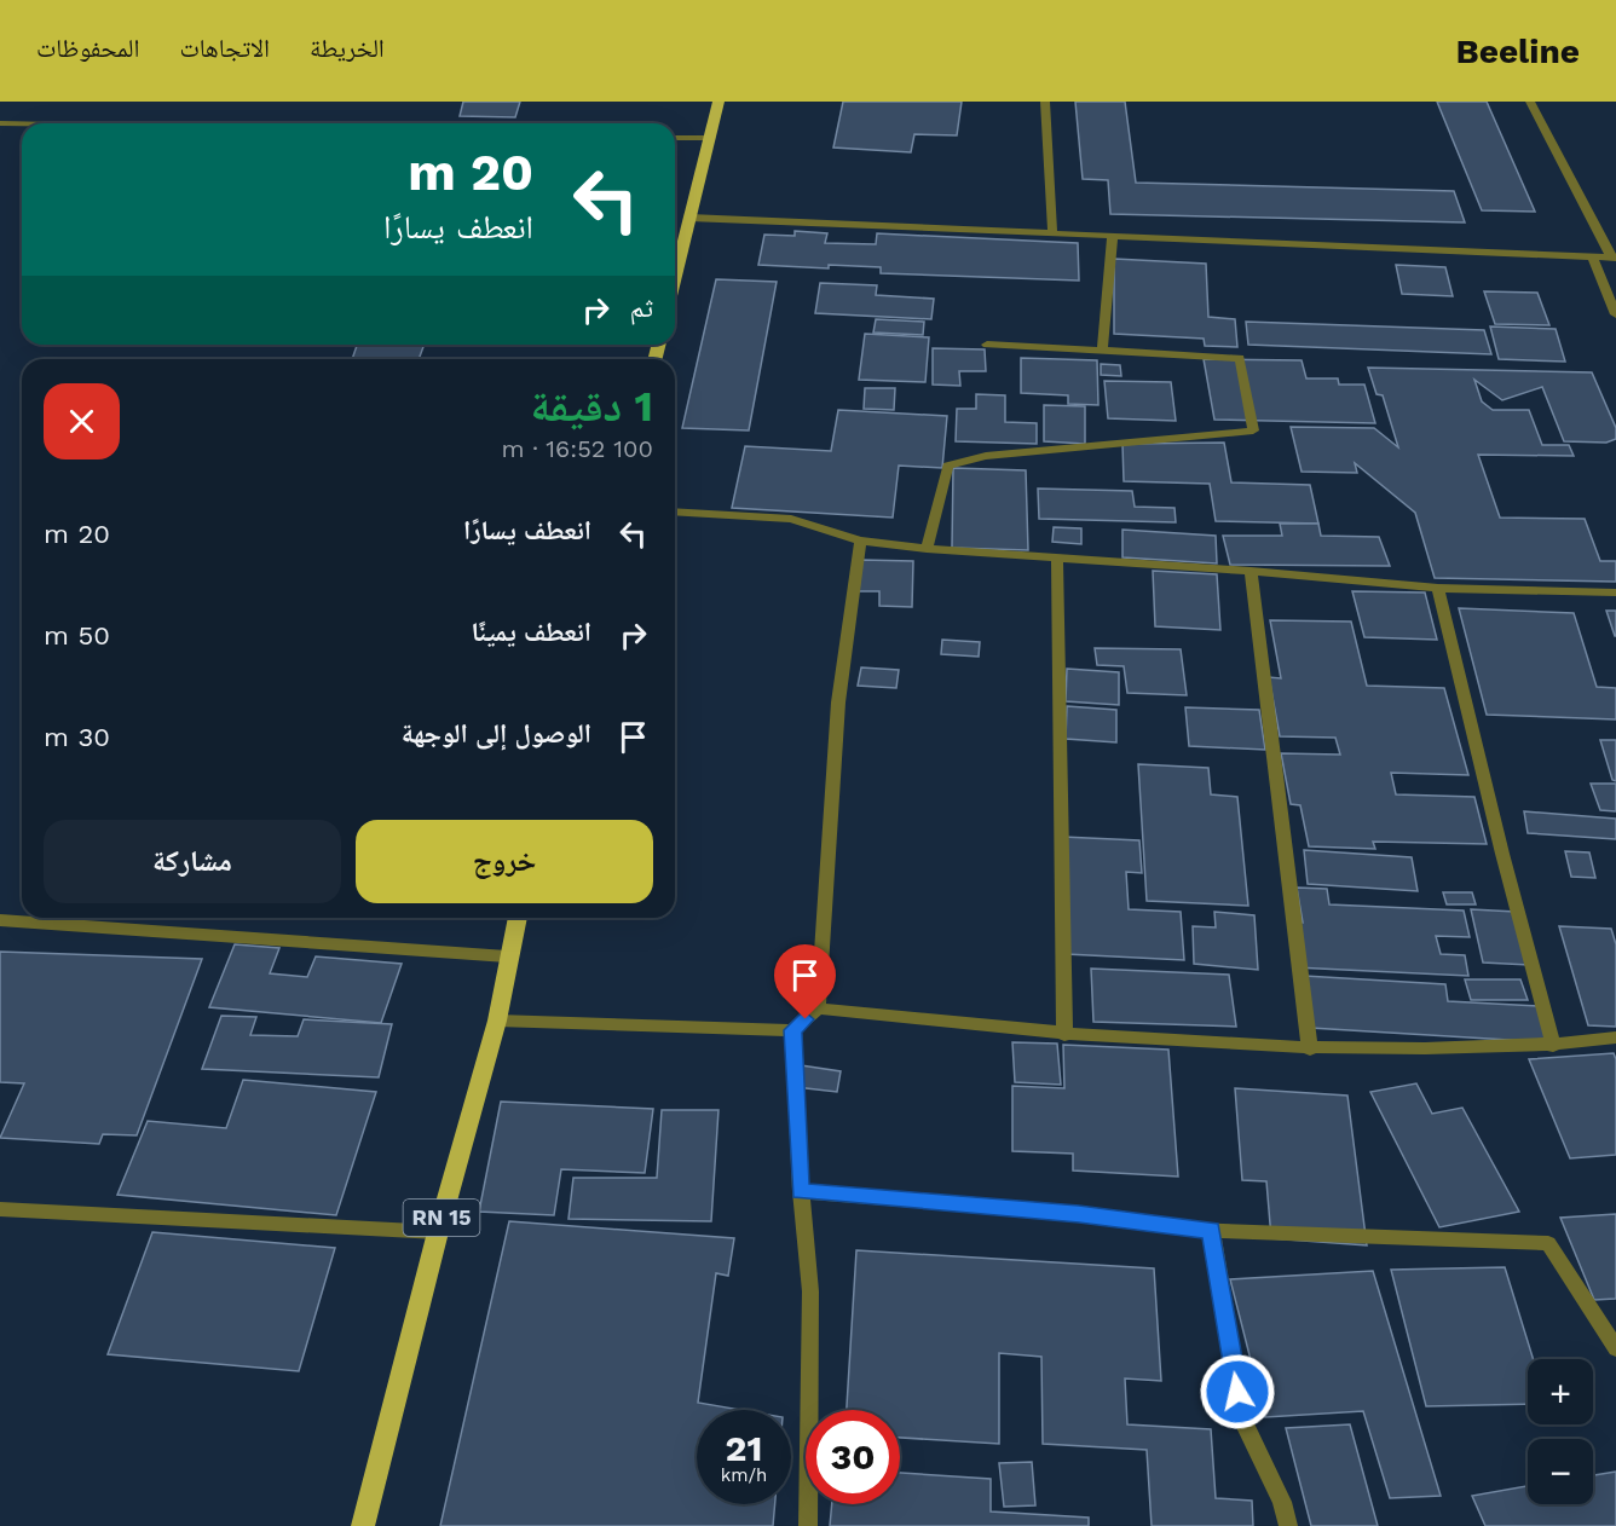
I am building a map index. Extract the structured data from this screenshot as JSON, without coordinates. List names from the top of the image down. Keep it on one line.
{"streets":{"main road":["RN 15"]},"page":{"header":"Beeline","nav":["الخريطة","الاتجاهات","المحفوظات"],"turn":["20 m","انعطف يسارًا"],"then":"ثم","heading":["1 دقيقة","100 m · 16:52"],"list":[{"name":"انعطف يسارًا","value":"20 m"},{"name":"انعطف يمينًا","value":"50 m"},{"name":"الوصول إلى الوجهة","value":"30 m"}],"buttons":["خروج","مشاركة"],"map_buttons":["+","−"],"speed":"21 km/h","limit":"30"}}
